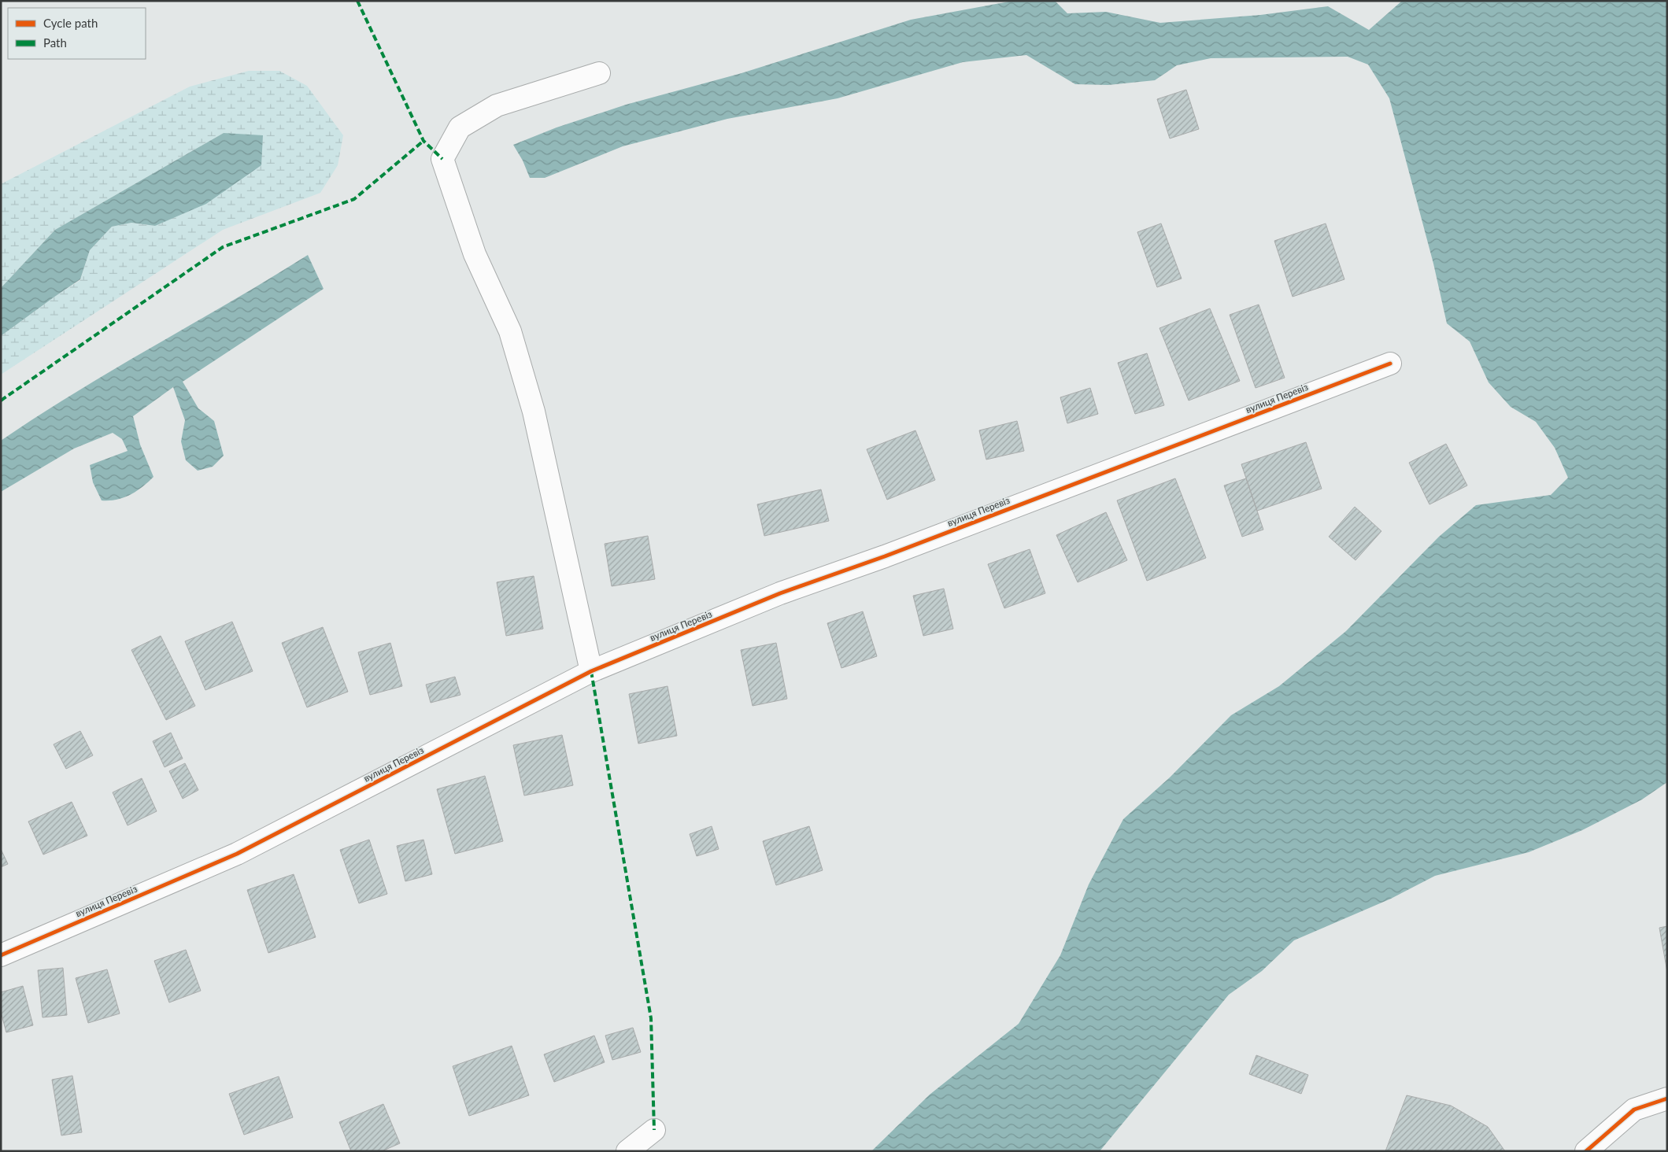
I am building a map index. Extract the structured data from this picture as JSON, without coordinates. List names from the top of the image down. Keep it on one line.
{"streets":{"street":["вулиця Перевіз"]},"legend":["Cycle path","Path"]}
